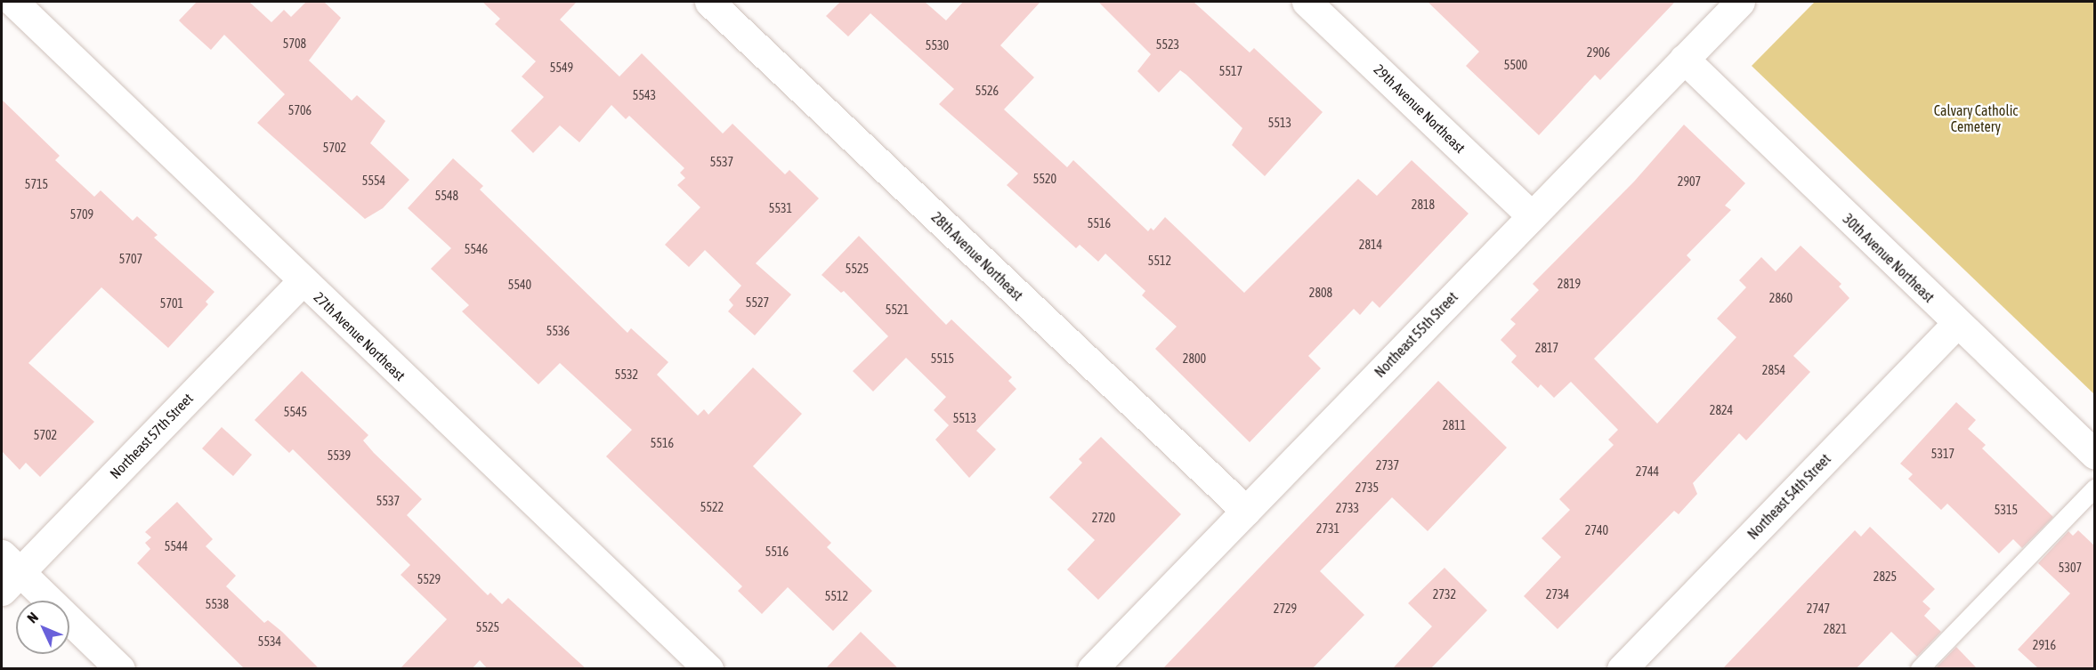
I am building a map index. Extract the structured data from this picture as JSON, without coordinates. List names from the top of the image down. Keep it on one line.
{"streets":{"street":["29th Avenue Northeast","28th Avenue Northeast","30th Avenue Northeast","Northeast 55th Street","27th Avenue Northeast","Northeast 57th Street","Northeast 54th Street"]},"crossings":[["29th Avenue Northeast","Northeast 55th Street"],["28th Avenue Northeast","Northeast 55th Street"],["30th Avenue Northeast","Northeast 55th Street"],["30th Avenue Northeast","Northeast 54th Street"],["27th Avenue Northeast","Northeast 57th Street"]],"parks":["Calvary Catholic Cemetery"],"house_numbers":["5708","5523","5530","2906","5500","5549","5517","5526","5543","5706","5513","5702","5537","5520","5554","2907","5715","5548","2818","5531","5709","5516","2814","5546","5707","5512","5525","2819","5540","2808","2860","5527","5701","5521","5536","2817","5515","2800","2854","5532","2824","5545","5513","2811","5702","5516","5317","5539","2737","2744","2735","5537","5522","2733","5315","2720","2731","2740","5544","5516","5307","2825","5529","2732","2734","5512","5538","2729","2747","5525","2821","5534","2916"],"north":"top left"}
